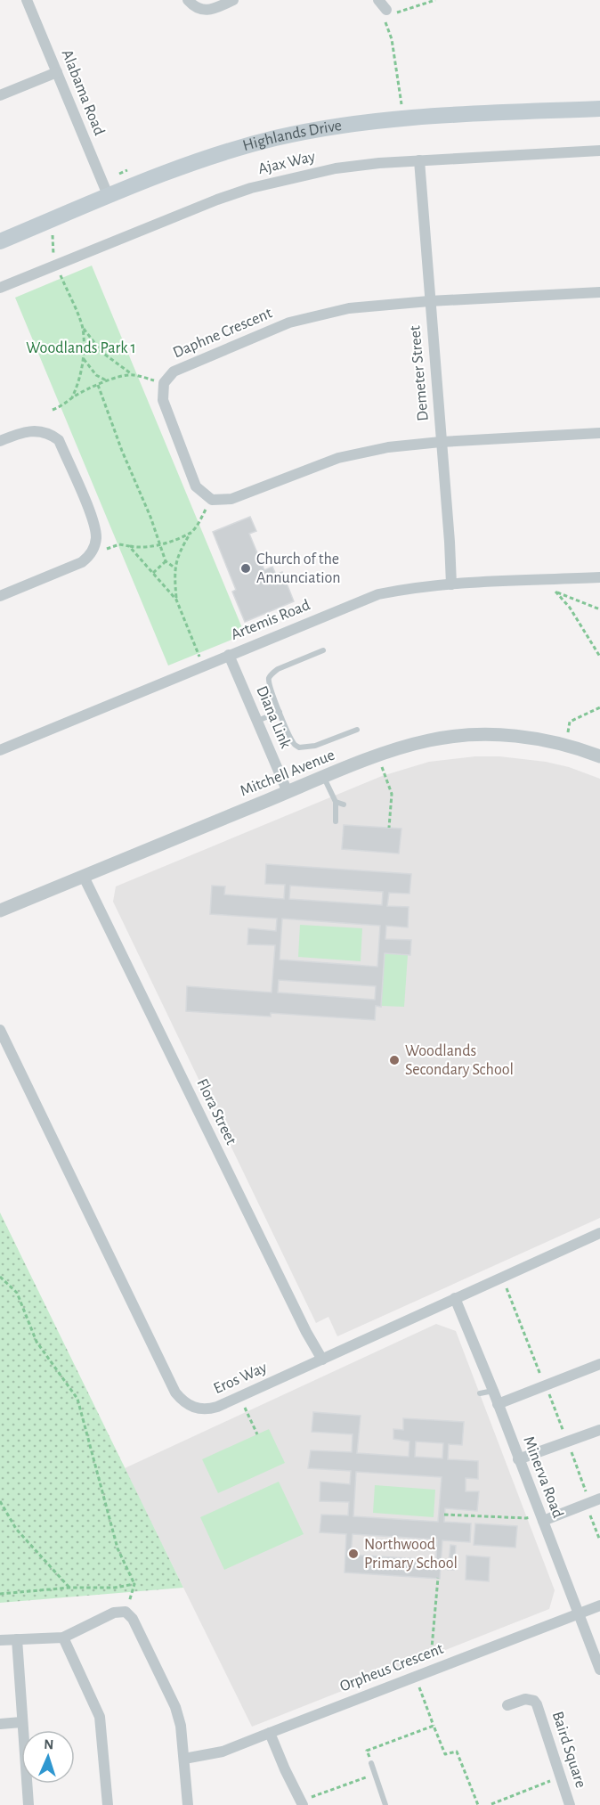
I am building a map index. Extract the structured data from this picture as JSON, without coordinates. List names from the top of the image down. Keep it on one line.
{"streets":{"main road":["Highlands Drive"],"street":["Alabama Road","Ajax Way","Daphne Crescent","Demeter Street","Artemis Road","Diana Link","Mitchell Avenue","Flora Street","Eros Way","Minerva Road","Orpheus Crescent","Baird Square"]},"crossings":[["Alabama Road","Highlands Drive"],["Ajax Way","Demeter Street"],["Daphne Crescent","Demeter Street"],["Demeter Street","Artemis Road"],["Artemis Road","Diana Link"],["Diana Link","Mitchell Avenue"],["Mitchell Avenue","Flora Street"],["Flora Street","Eros Way"],["Eros Way","Minerva Road"],["Minerva Road","Orpheus Crescent"]],"parks":["Woodlands Park 1"],"places":["Church of the Annunciation","Woodlands Secondary School","Northwood Primary School"],"north":"top"}
